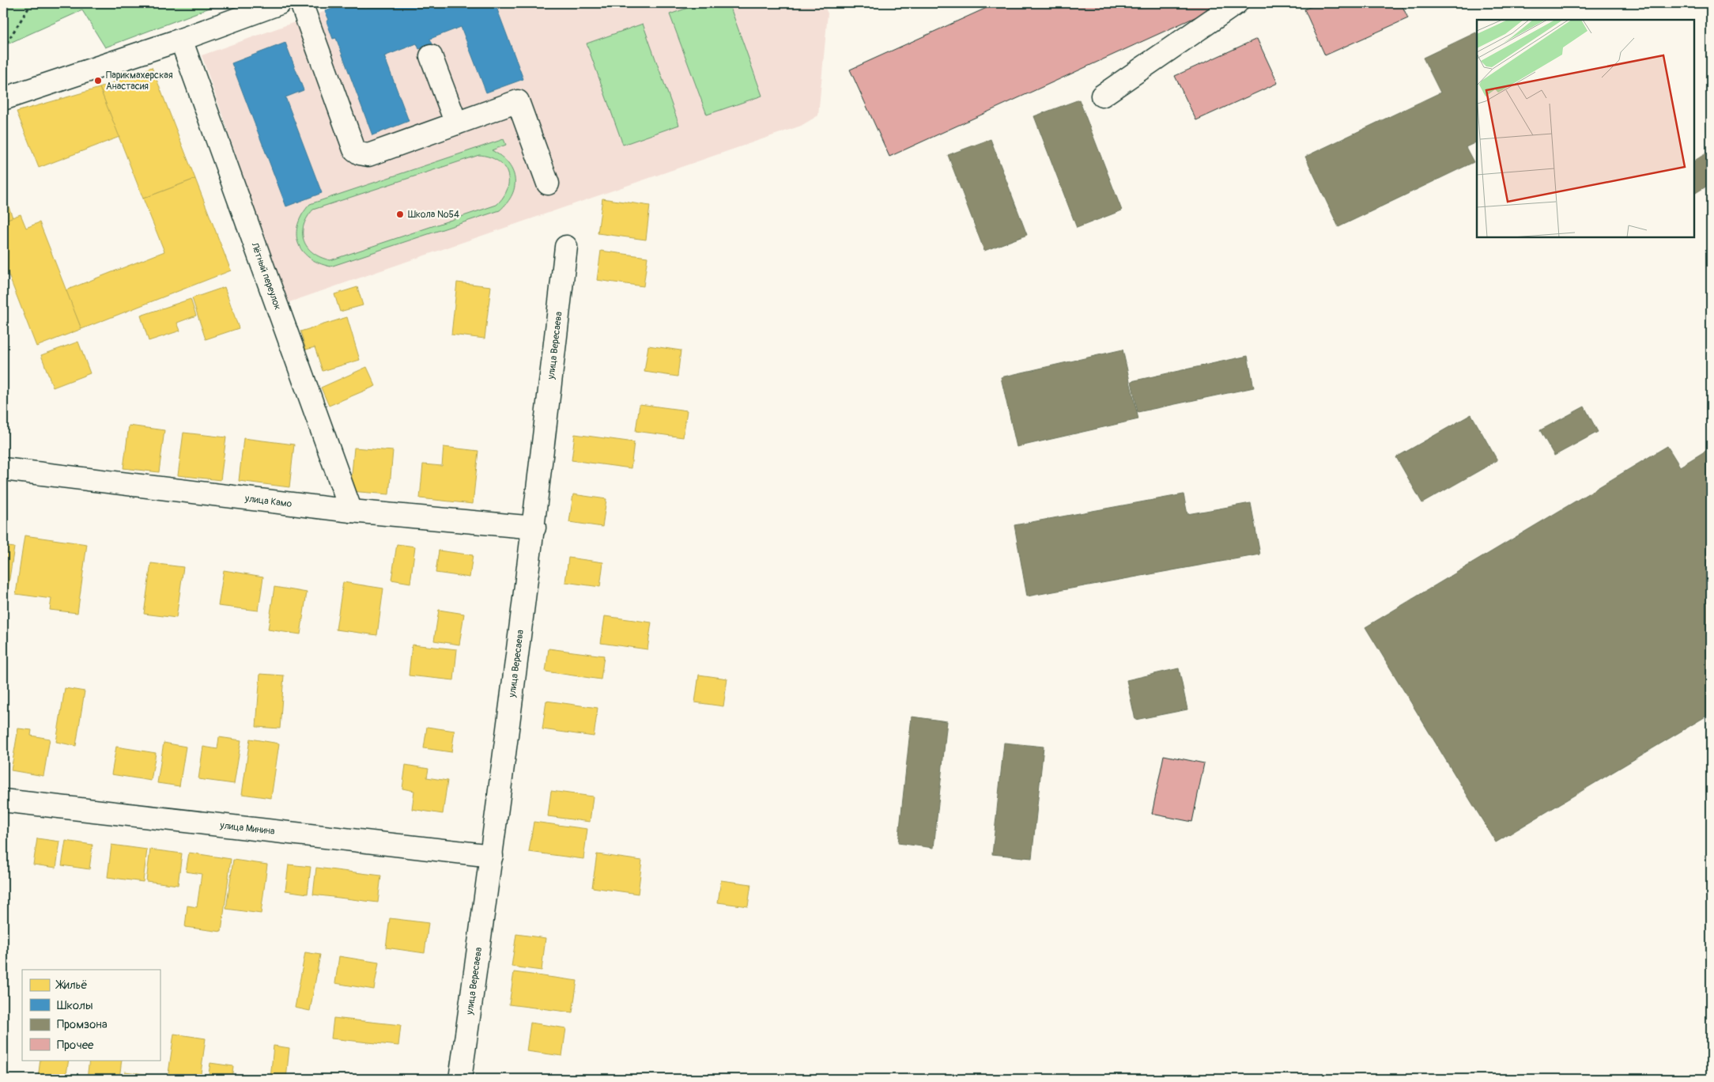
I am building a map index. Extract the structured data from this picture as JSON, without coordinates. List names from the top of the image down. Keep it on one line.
{"streets":{"street":["Лётный переулок","улица Вересаева","улица Камо","улица Минина"]},"crossings":[["Лётный переулок","улица Камо"],["улица Вересаева","улица Камо"],["улица Вересаева","улица Минина"]],"places":["Парикмахерская Анастасия","Школа №54"],"legend":["Жильё","Школы","Промзона","Прочее"]}
